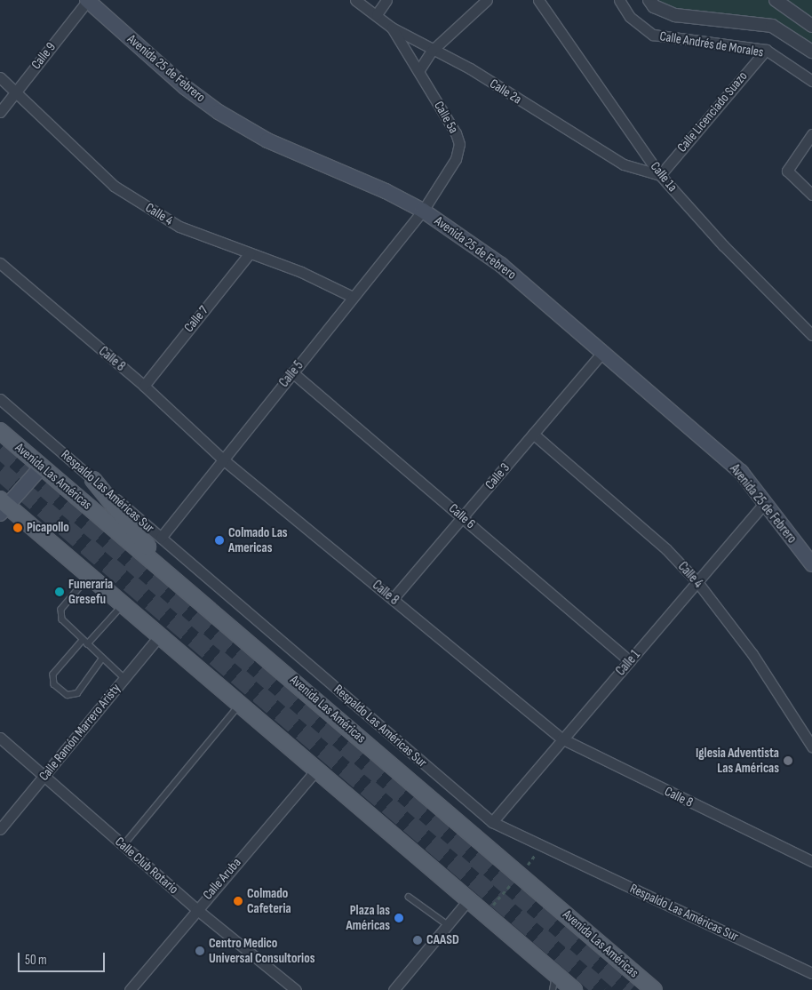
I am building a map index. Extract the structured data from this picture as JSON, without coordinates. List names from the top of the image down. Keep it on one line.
{"streets":{"main road":["Avenida 25 de Febrero","Avenida Las Américas"],"street":["Calle Andrés de Morales","Calle 9","Calle 2a","Calle Licenciado Suazo","Calle 5a","Calle 1a","Calle 4","Calle 7","Calle 8","Calle 5","Calle 3","Respaldo Las Américas Sur","Calle 6","Calle 1","Calle Ramón Marrero Aristy","Calle Club Rotario","Calle Aruba"]},"crossings":[["Calle Andrés de Morales","Calle Licenciado Suazo"],["Calle 9","Avenida 25 de Febrero"],["Calle 9","Calle 4"],["Avenida 25 de Febrero","Calle 5a"],["Avenida 25 de Febrero","Calle 5"],["Avenida 25 de Febrero","Calle 3"],["Avenida 25 de Febrero","Calle 1"],["Calle 2a","Calle Licenciado Suazo"],["Calle 2a","Calle 5a"],["Calle 2a","Calle 1a"],["Calle Licenciado Suazo","Calle 1a"],["Calle 5a","Calle 5"],["Calle 4","Calle 7"],["Calle 4","Calle 5"],["Calle 4","Calle 3"],["Calle 4","Calle 1"],["Calle 7","Calle 8"],["Calle 8","Calle 5"],["Calle 8","Calle 3"],["Calle 8","Calle 1"],["Calle 5","Respaldo Las Américas Sur"],["Calle 5","Calle 6"],["Calle 3","Calle 6"],["Respaldo Las Américas Sur","Calle 1"],["Calle 6","Calle 1"],["Calle Ramón Marrero Aristy","Calle Club Rotario"],["Calle Club Rotario","Calle Aruba"]],"places":["Picapollo","Colmado Las Americas","Funeraria Gresefu","Iglesia Adventista Las Américas","Colmado Cafeteria","Plaza las Américas","CAASD","Centro Medico Universal Consultorios"],"scale_bar":"50 m"}
